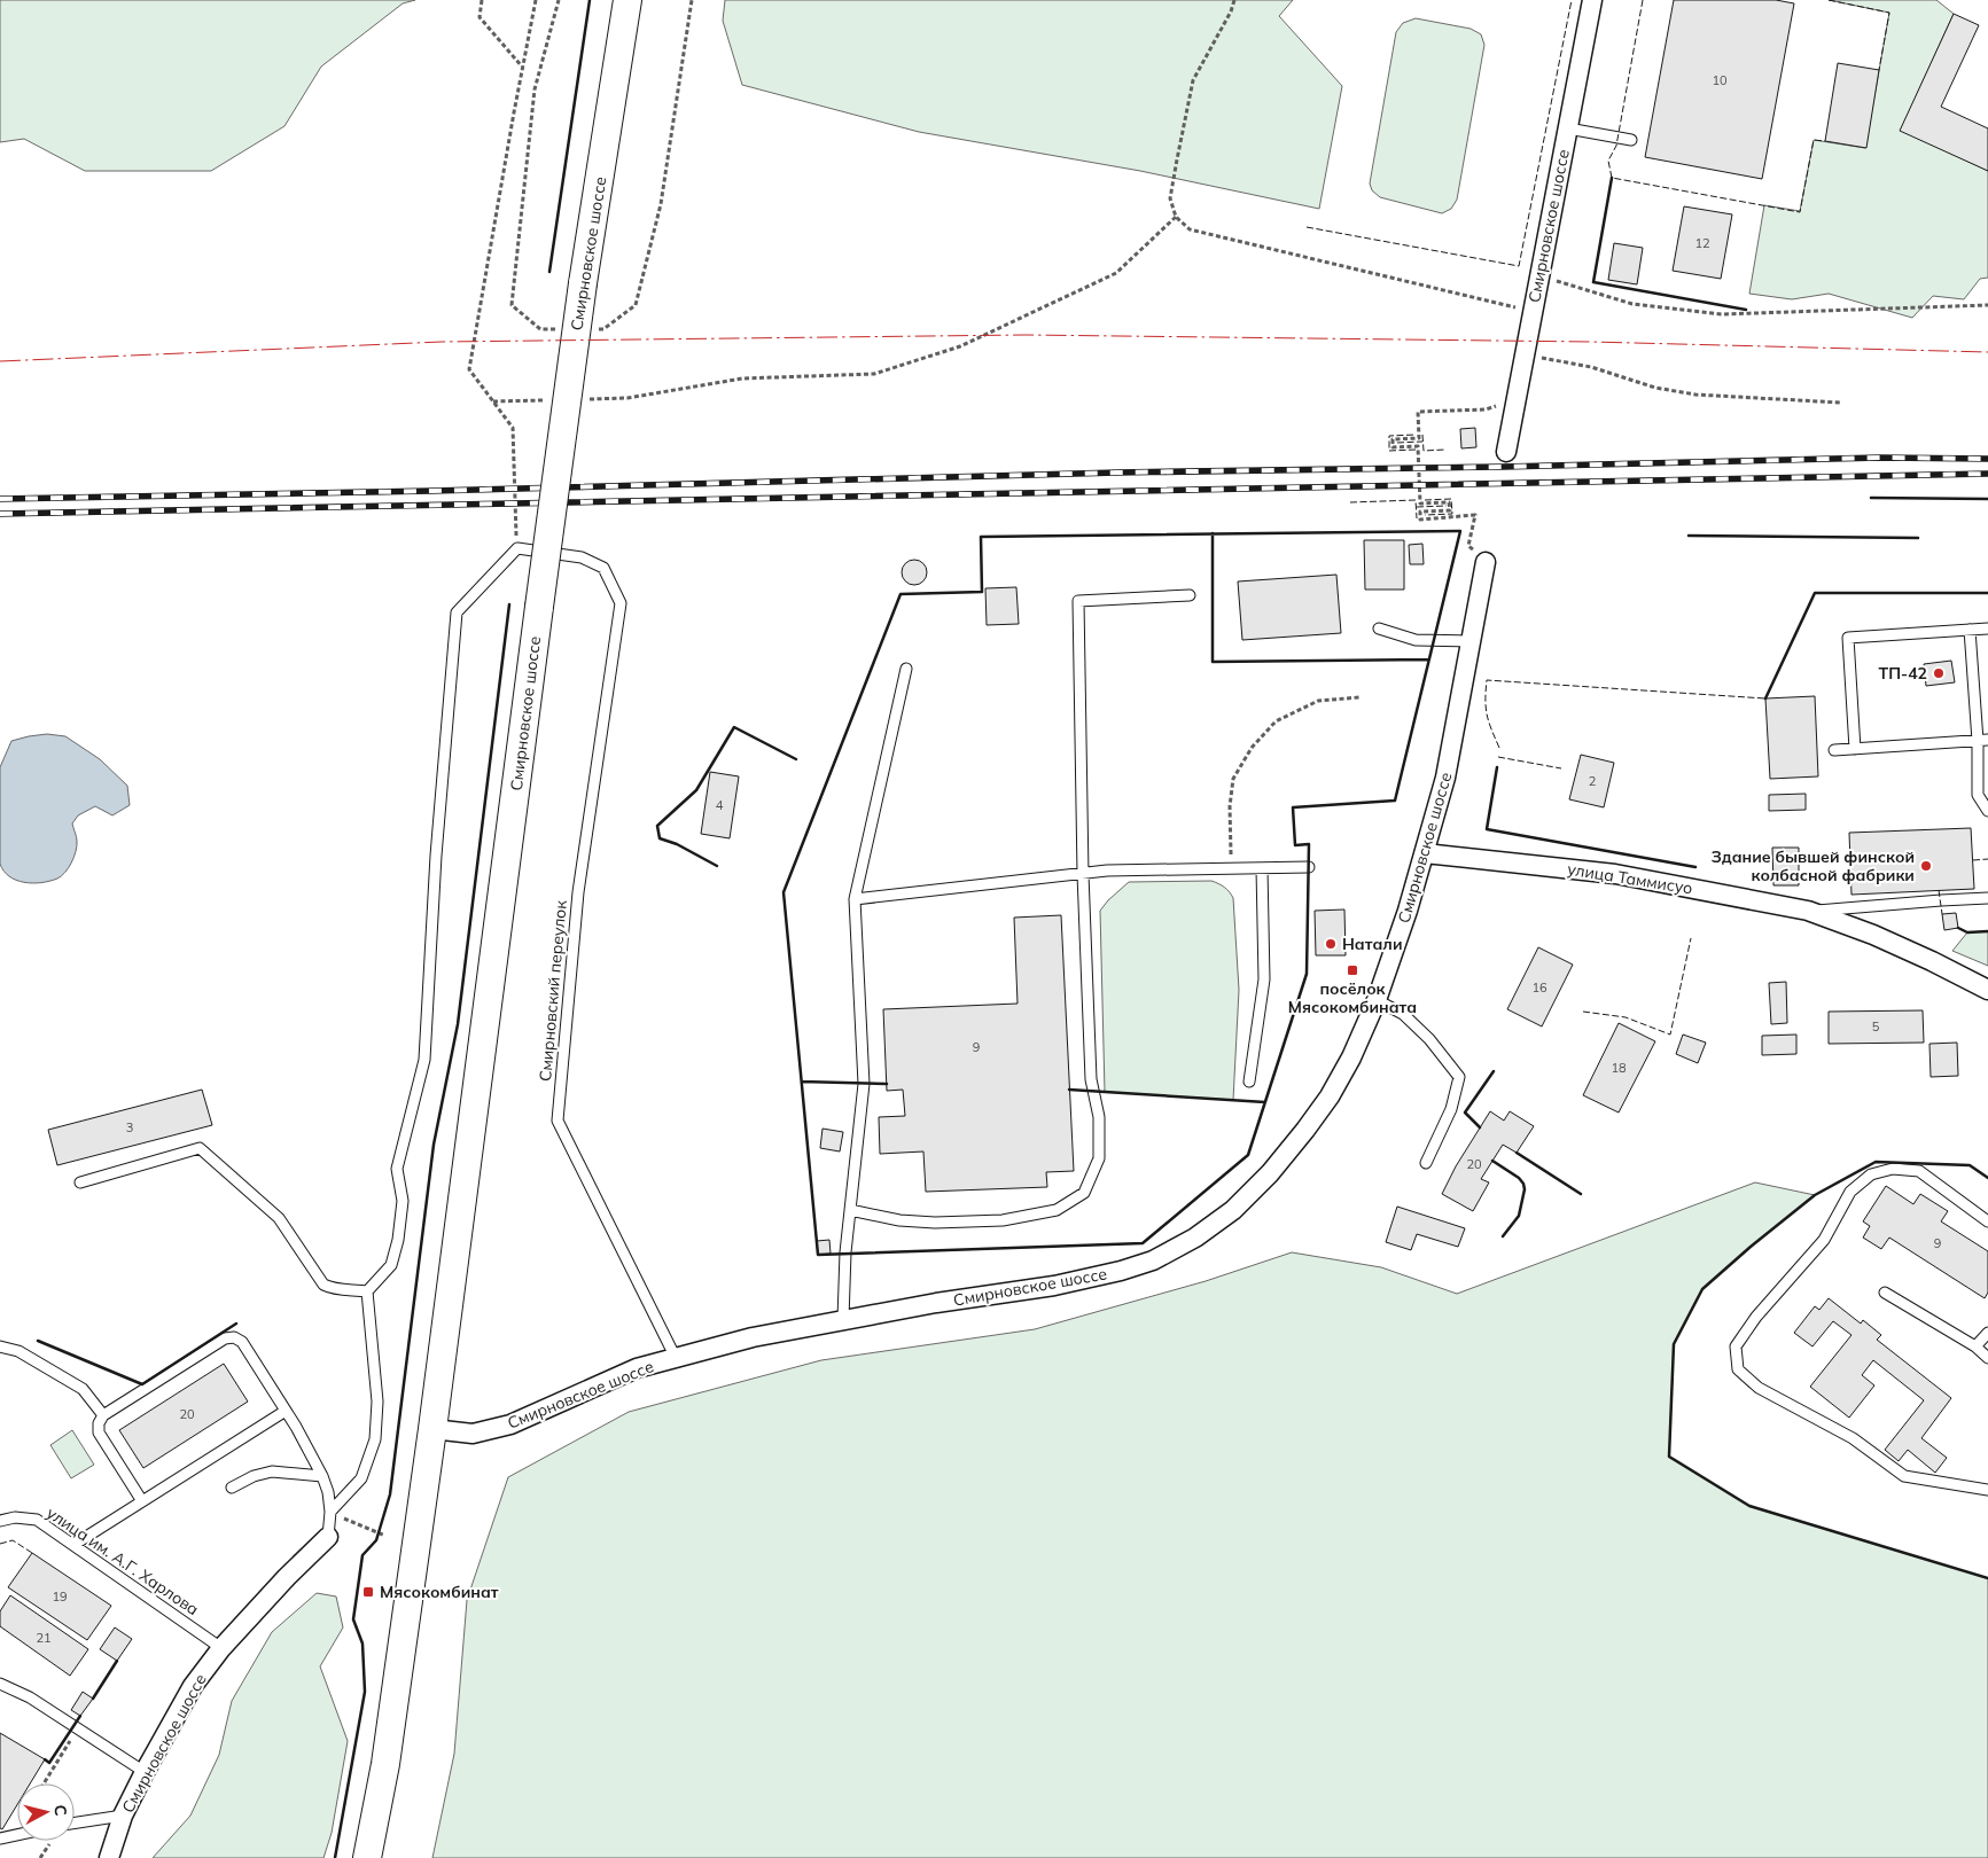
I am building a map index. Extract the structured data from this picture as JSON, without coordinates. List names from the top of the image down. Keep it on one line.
{"streets":{"main road":["Смирновское шоссе"],"street":["улица Таммисуо"],"lane":["Смирновский переулок","улица им. А.Г. Харлова"]},"crossings":[["Смирновское шоссе","улица Таммисуо"],["Смирновское шоссе","Смирновский переулок"],["Смирновское шоссе","улица им. А.Г. Харлова"]],"places":{"other":["ТП-42","Здание бывшей финской колбасной фабрики","Натали"],"transit":["посёлок Мясокомбината","Мясокомбинат"]},"house_numbers":["10","12","2","4","16","5","9","18","3","20","9","20","19","21"],"north":"right"}
